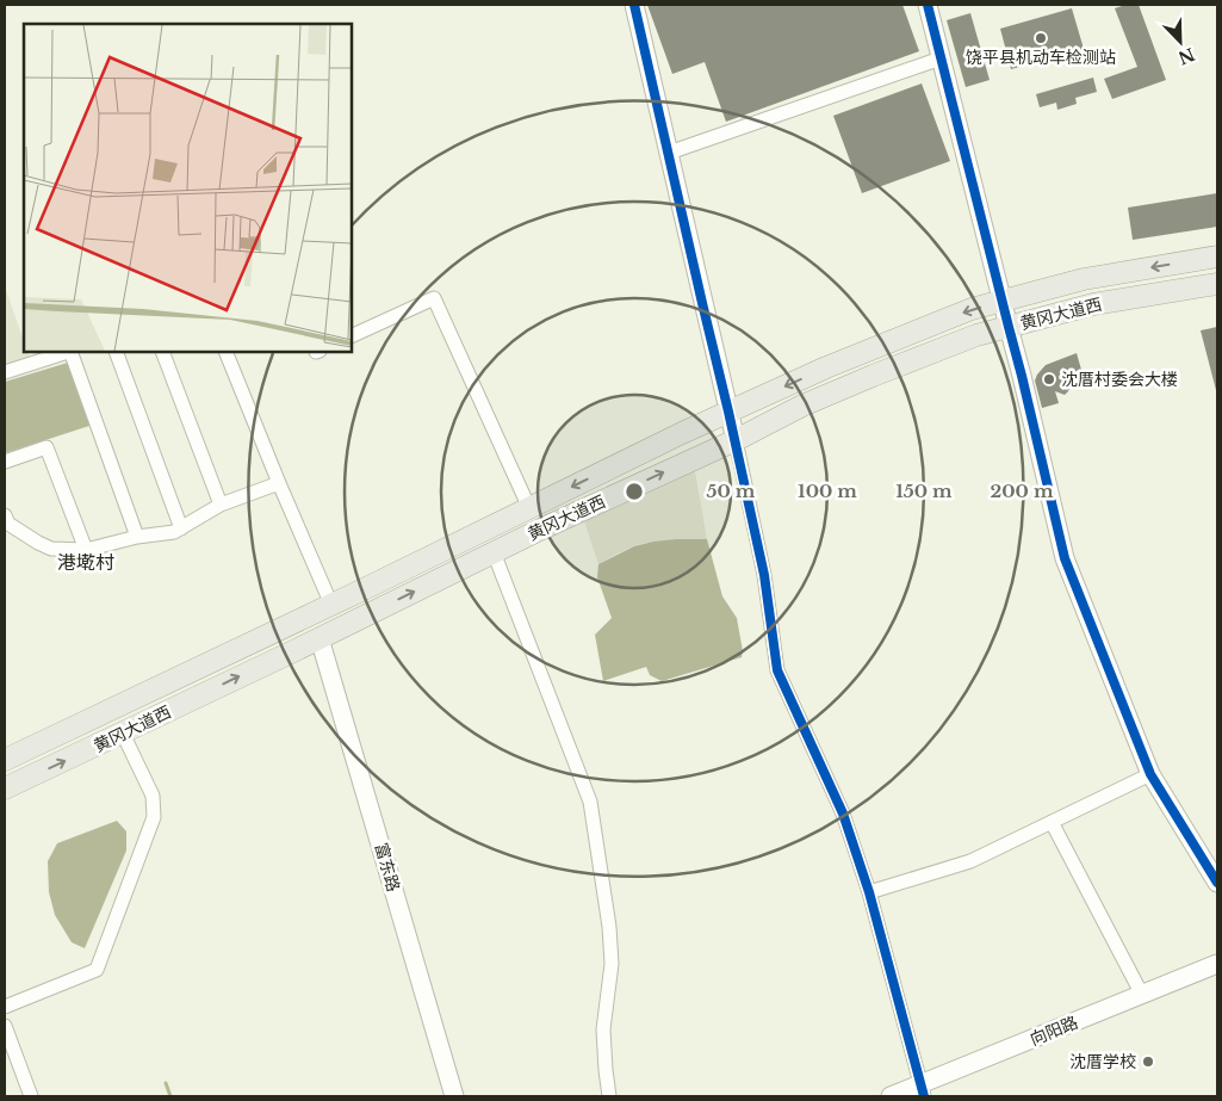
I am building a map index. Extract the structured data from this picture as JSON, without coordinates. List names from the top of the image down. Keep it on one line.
{"streets":{"main road":["黄冈大道西"],"street":["富东路","向阳路"]},"crossings":[["黄冈大道西","富东路"]],"districts":["港墘村"],"places":["饶平县机动车检测站","沈厝村委会大楼","沈厝学校"],"north":"bottom right","rings":["50 m","100 m","150 m","200 m"]}
